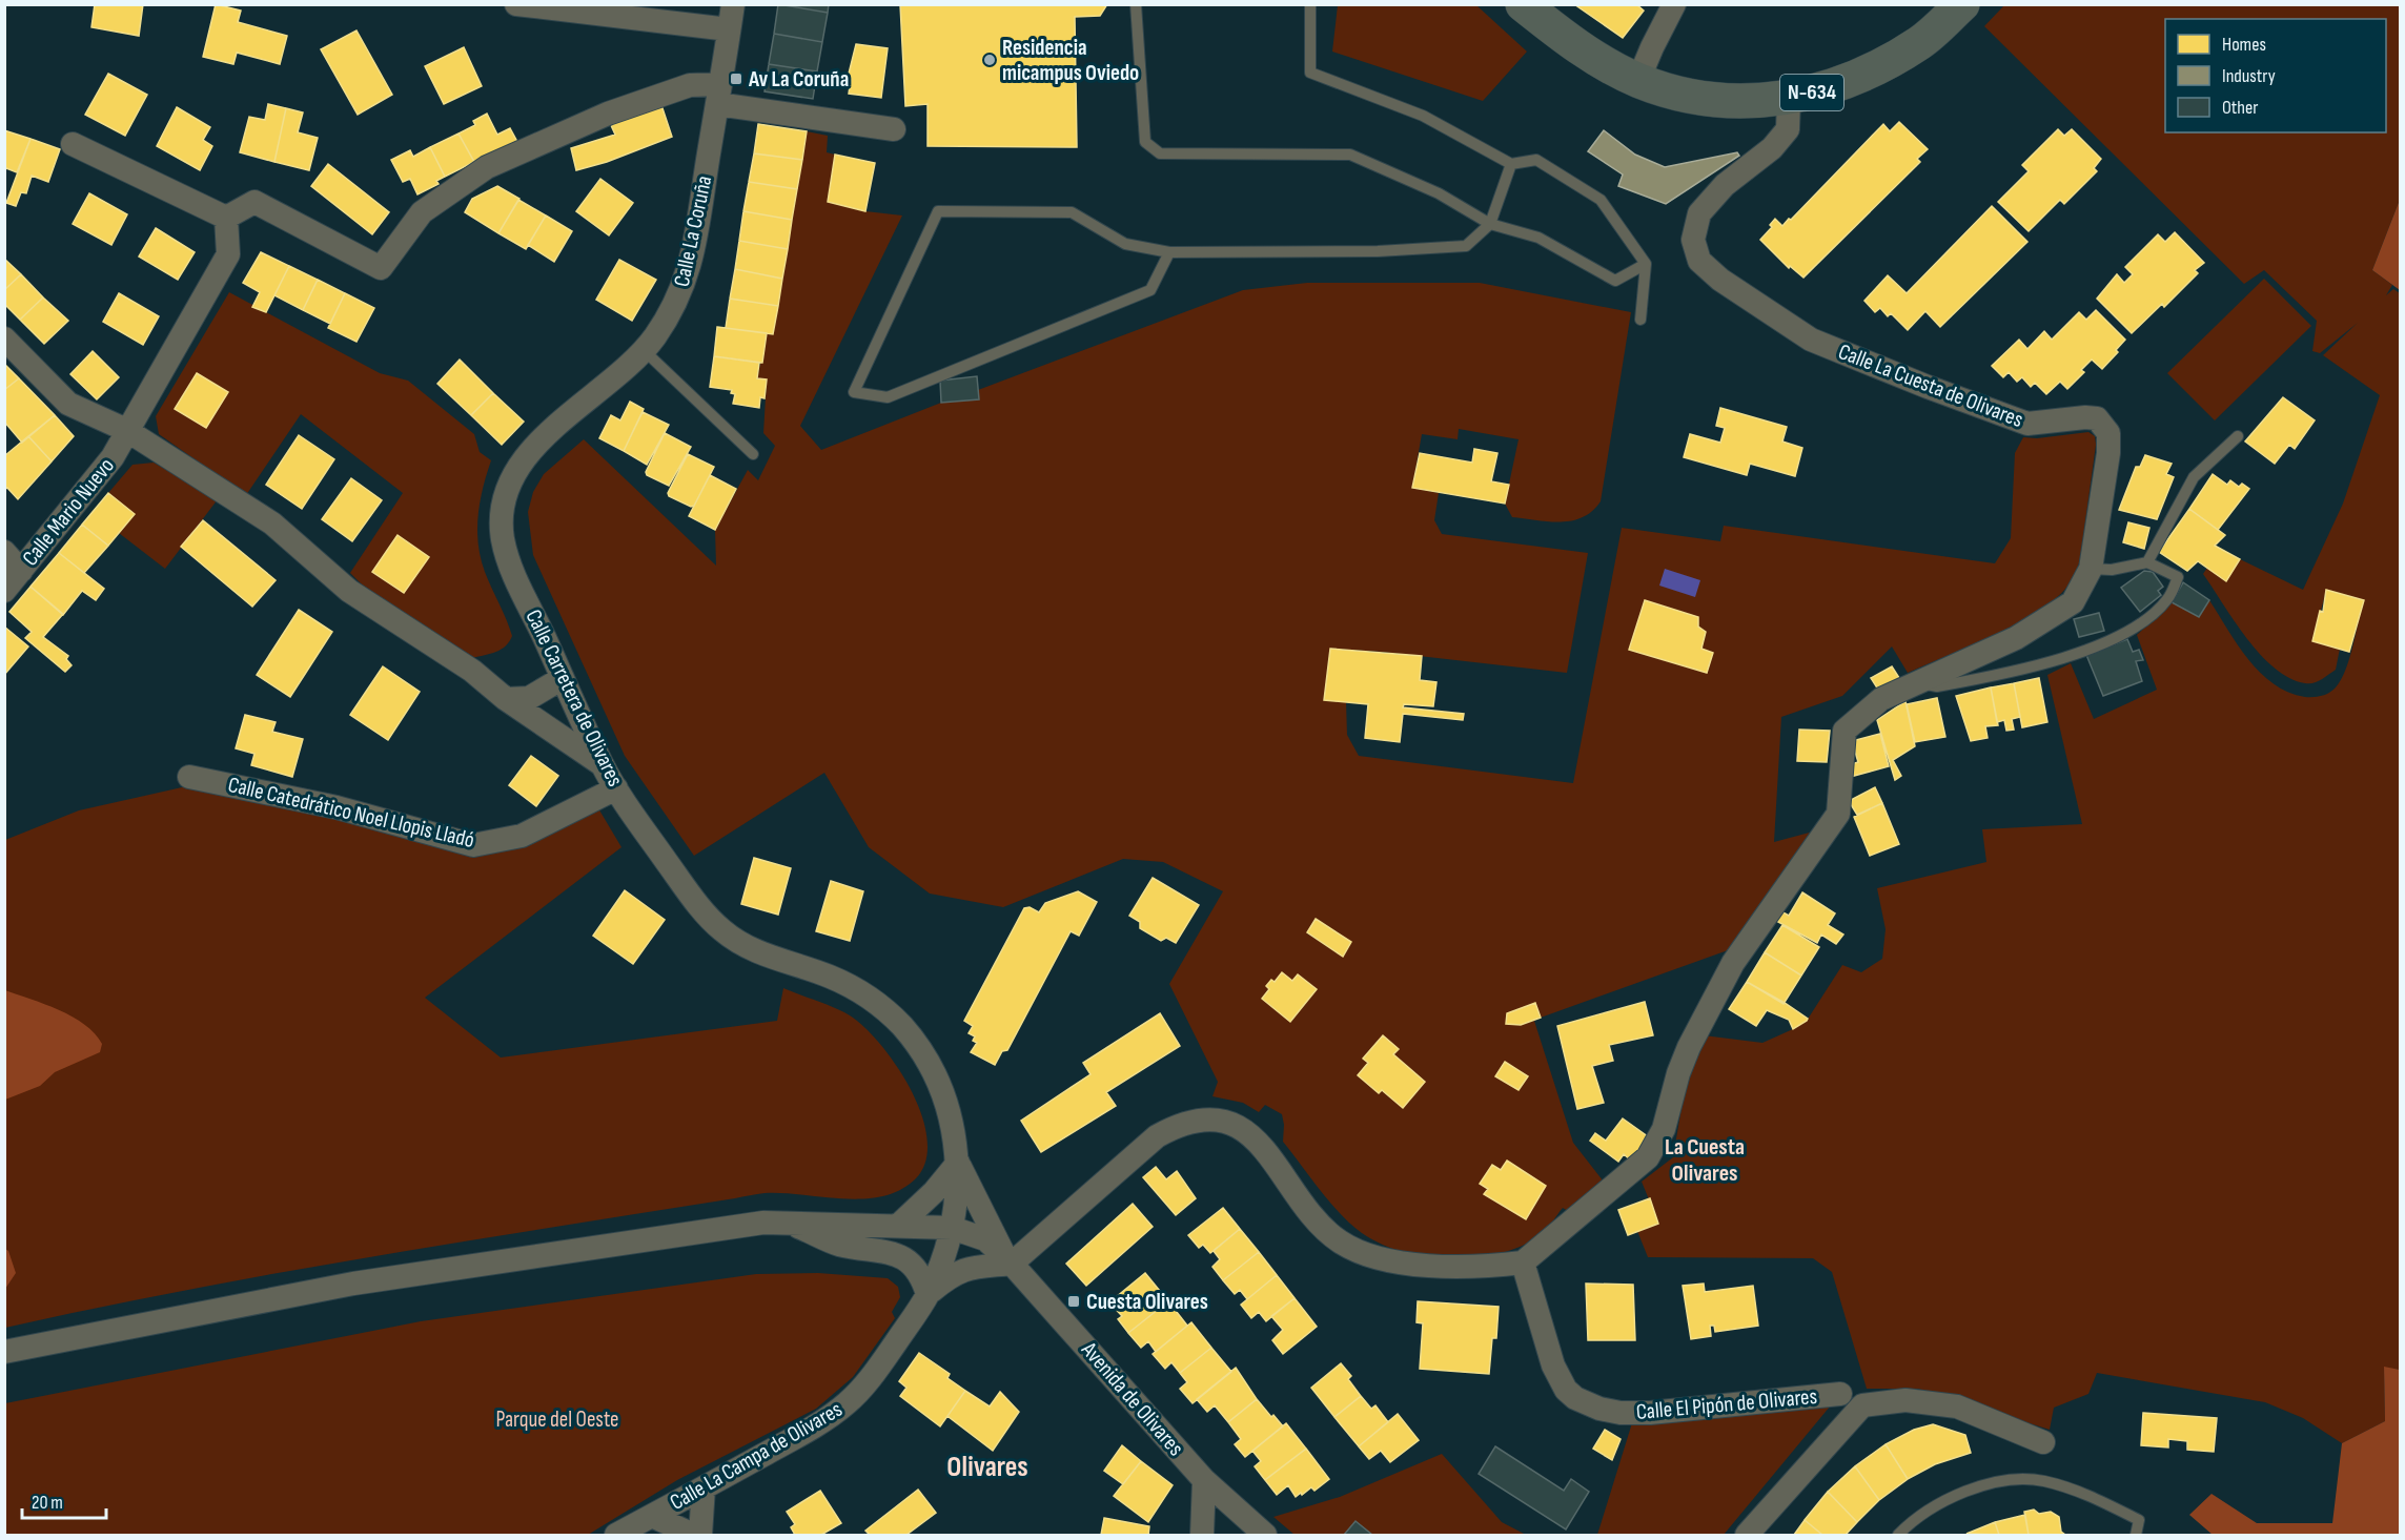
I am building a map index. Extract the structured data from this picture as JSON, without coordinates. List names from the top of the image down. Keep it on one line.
{"streets":{"highway":["N-634"],"street":["Calle La Coruña","Calle La Cuesta de Olivares","Calle Mario Nuevo","Calle Carretera de Olivares","Calle Catedrático Noel Llopis Lladó","Avenida de Olivares","Calle El Pipón de Olivares","Calle La Campa de Olivares"]},"crossings":[["N-634","Calle La Cuesta de Olivares"],["Calle La Coruña","Calle Carretera de Olivares"],["Calle La Cuesta de Olivares","Calle El Pipón de Olivares"],["Calle Carretera de Olivares","Calle Catedrático Noel Llopis Lladó"],["Calle Carretera de Olivares","Calle La Campa de Olivares"]],"districts":["La Cuesta Olivares","Olivares"],"parks":["Parque del Oeste"],"places":{"other":["Residencia micampus Oviedo"],"transit":["Av La Coruña","Cuesta Olivares"]},"legend":["Homes","Industry","Other"],"scale_bar":"20 m"}
